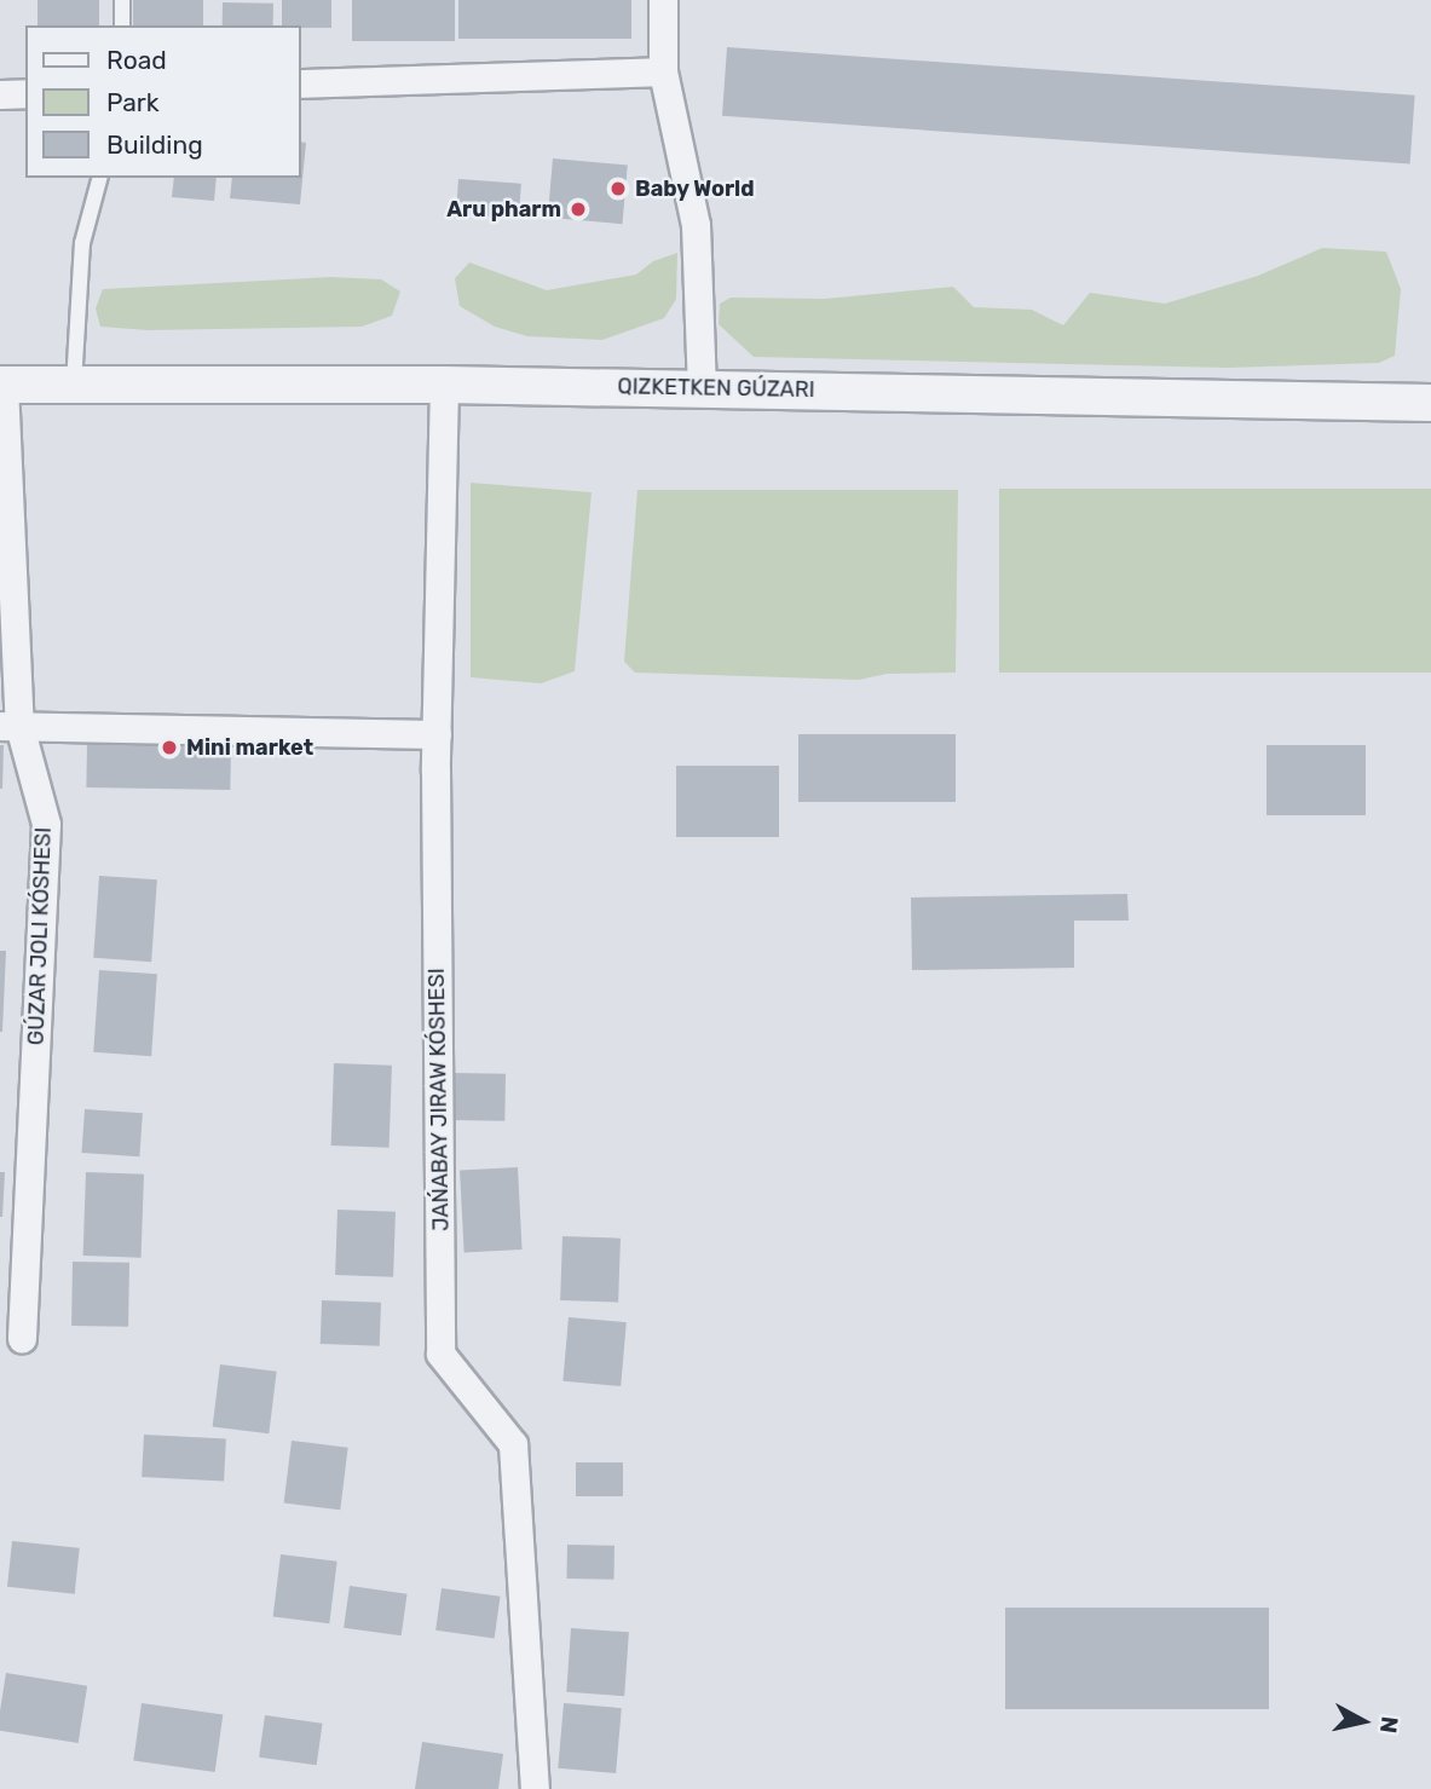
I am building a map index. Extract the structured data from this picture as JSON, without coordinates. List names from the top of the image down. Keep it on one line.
{"places":["Baby World","Aru pharm","Mini market"],"legend":["Road","Park","Building"],"north":"right"}
